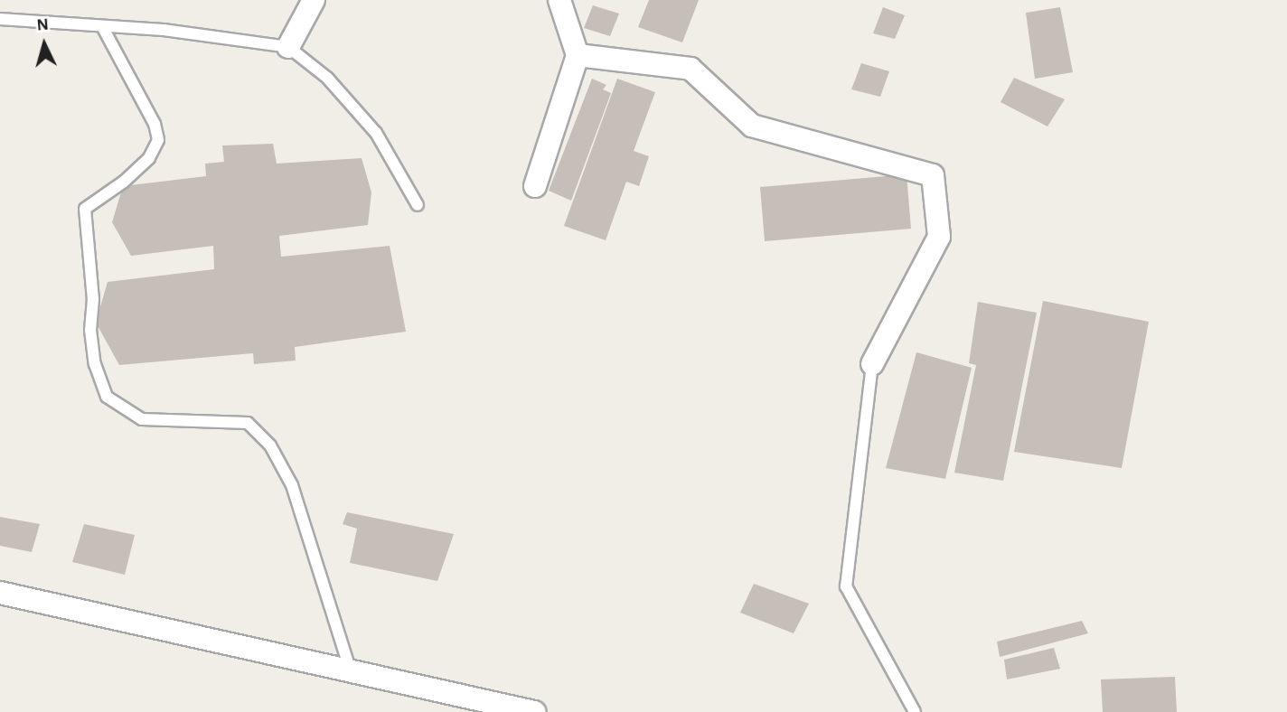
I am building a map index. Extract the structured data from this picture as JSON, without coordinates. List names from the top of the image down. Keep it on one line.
{"north":"top"}
